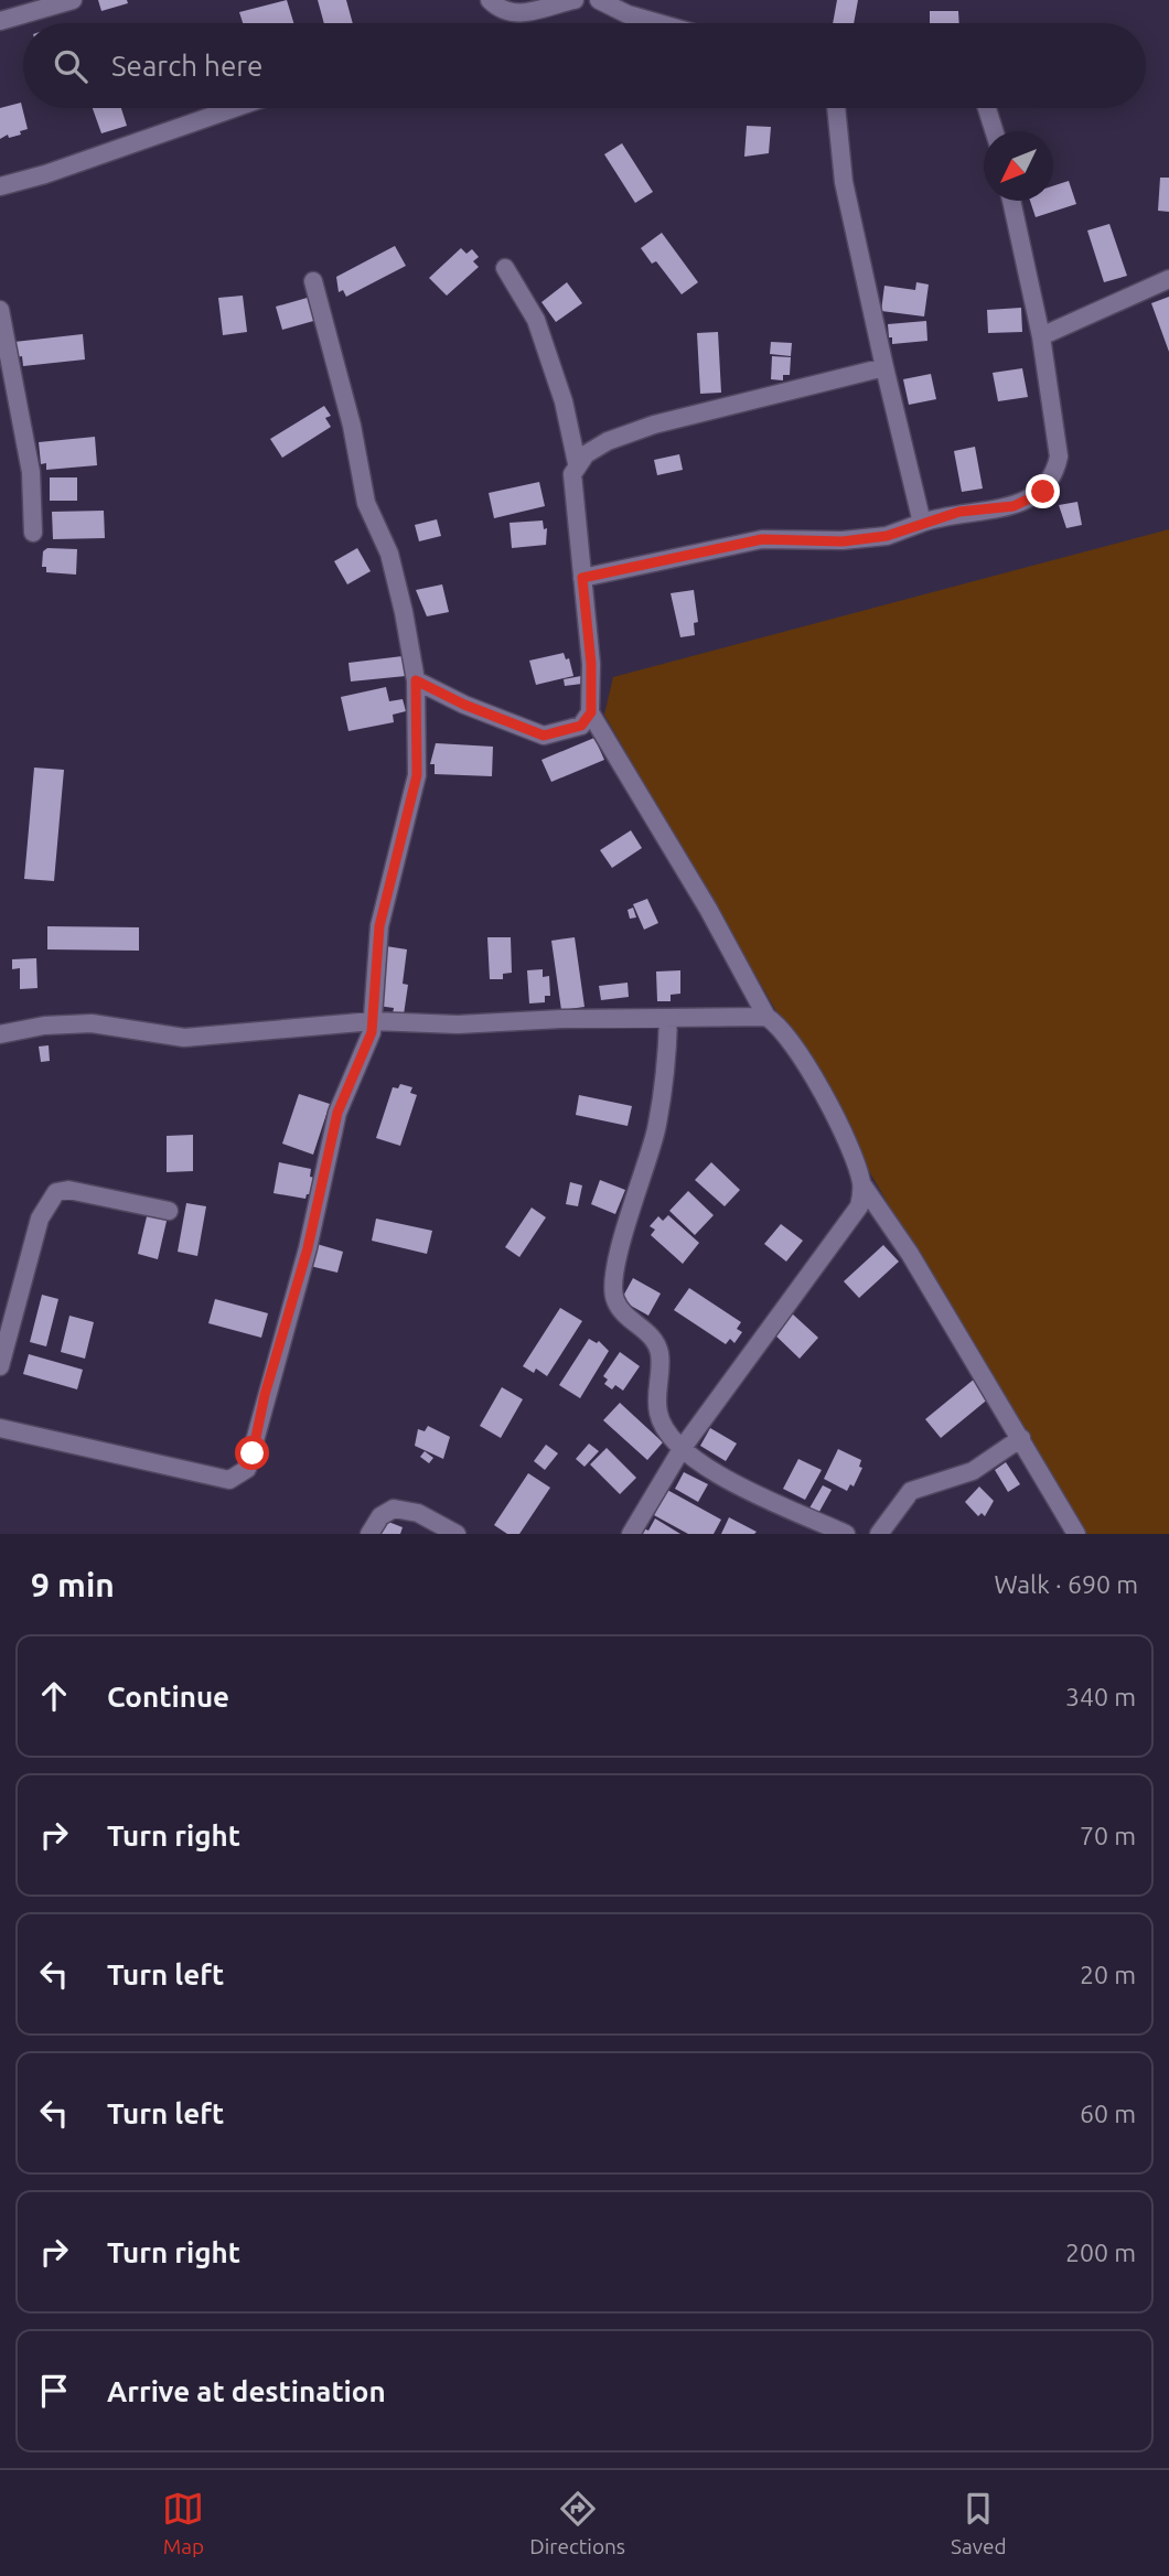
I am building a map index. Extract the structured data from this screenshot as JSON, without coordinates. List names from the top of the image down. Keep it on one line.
{"north":"bottom left","page":{"search":"Search here","heading":["9 min","Walk · 690 m"],"list":[["Continue","340 m"],["Turn right","70 m"],["Turn left","20 m"],["Turn left","60 m"],["Turn right","200 m"],"Arrive at destination"],"nav":["Map","Directions","Saved"]}}
